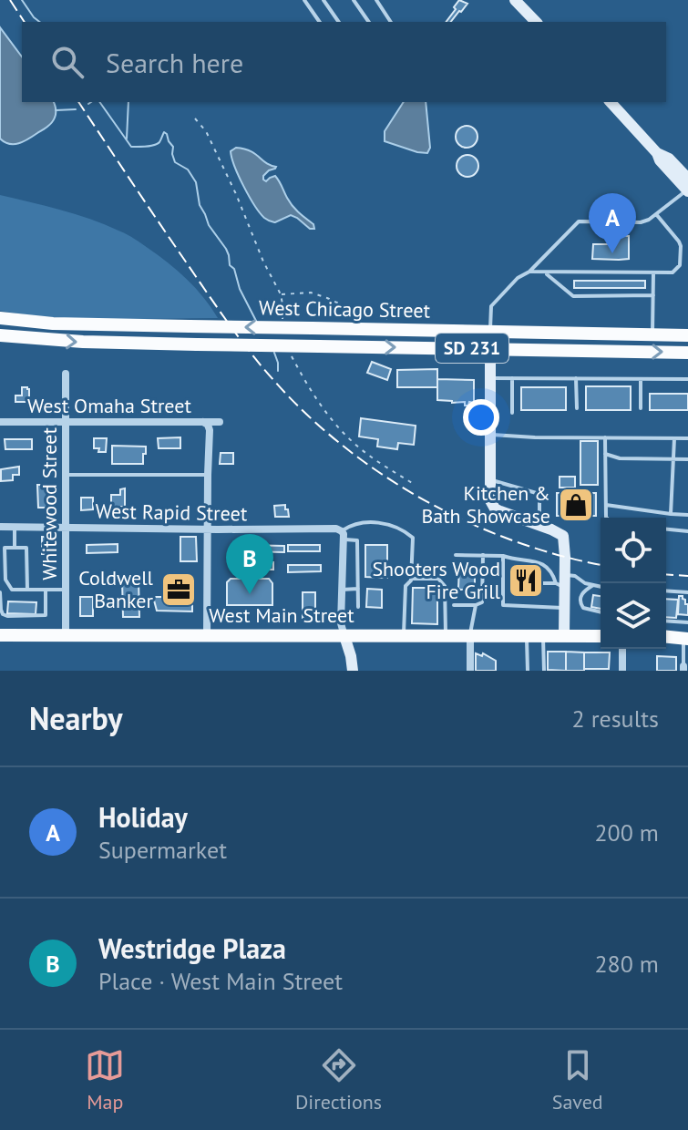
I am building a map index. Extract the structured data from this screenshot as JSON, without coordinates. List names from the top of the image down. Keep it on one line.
{"streets":{"main road":["West Chicago Street","SD 231","West Main Street"],"street":["West Omaha Street","Whitewood Street","West Rapid Street"]},"crossings":[["West Omaha Street","Whitewood Street"],["Whitewood Street","West Rapid Street"],["Whitewood Street","West Main Street"]],"places":{"shop":["Kitchen & Bath Showcase"],"restaurant":["Shooters Wood Fire Grill"],"office":["Coldwell Banker"]},"page":{"search":"Search here","pins":["A","B"],"heading":["Nearby","2 results"],"list":[{"mark":"A","name":"Holiday","note":"Supermarket","value":"200 m"},{"mark":"B","name":"Westridge Plaza","note":"Place · West Main Street","value":"280 m"}],"nav":["Map","Directions","Saved"]}}
